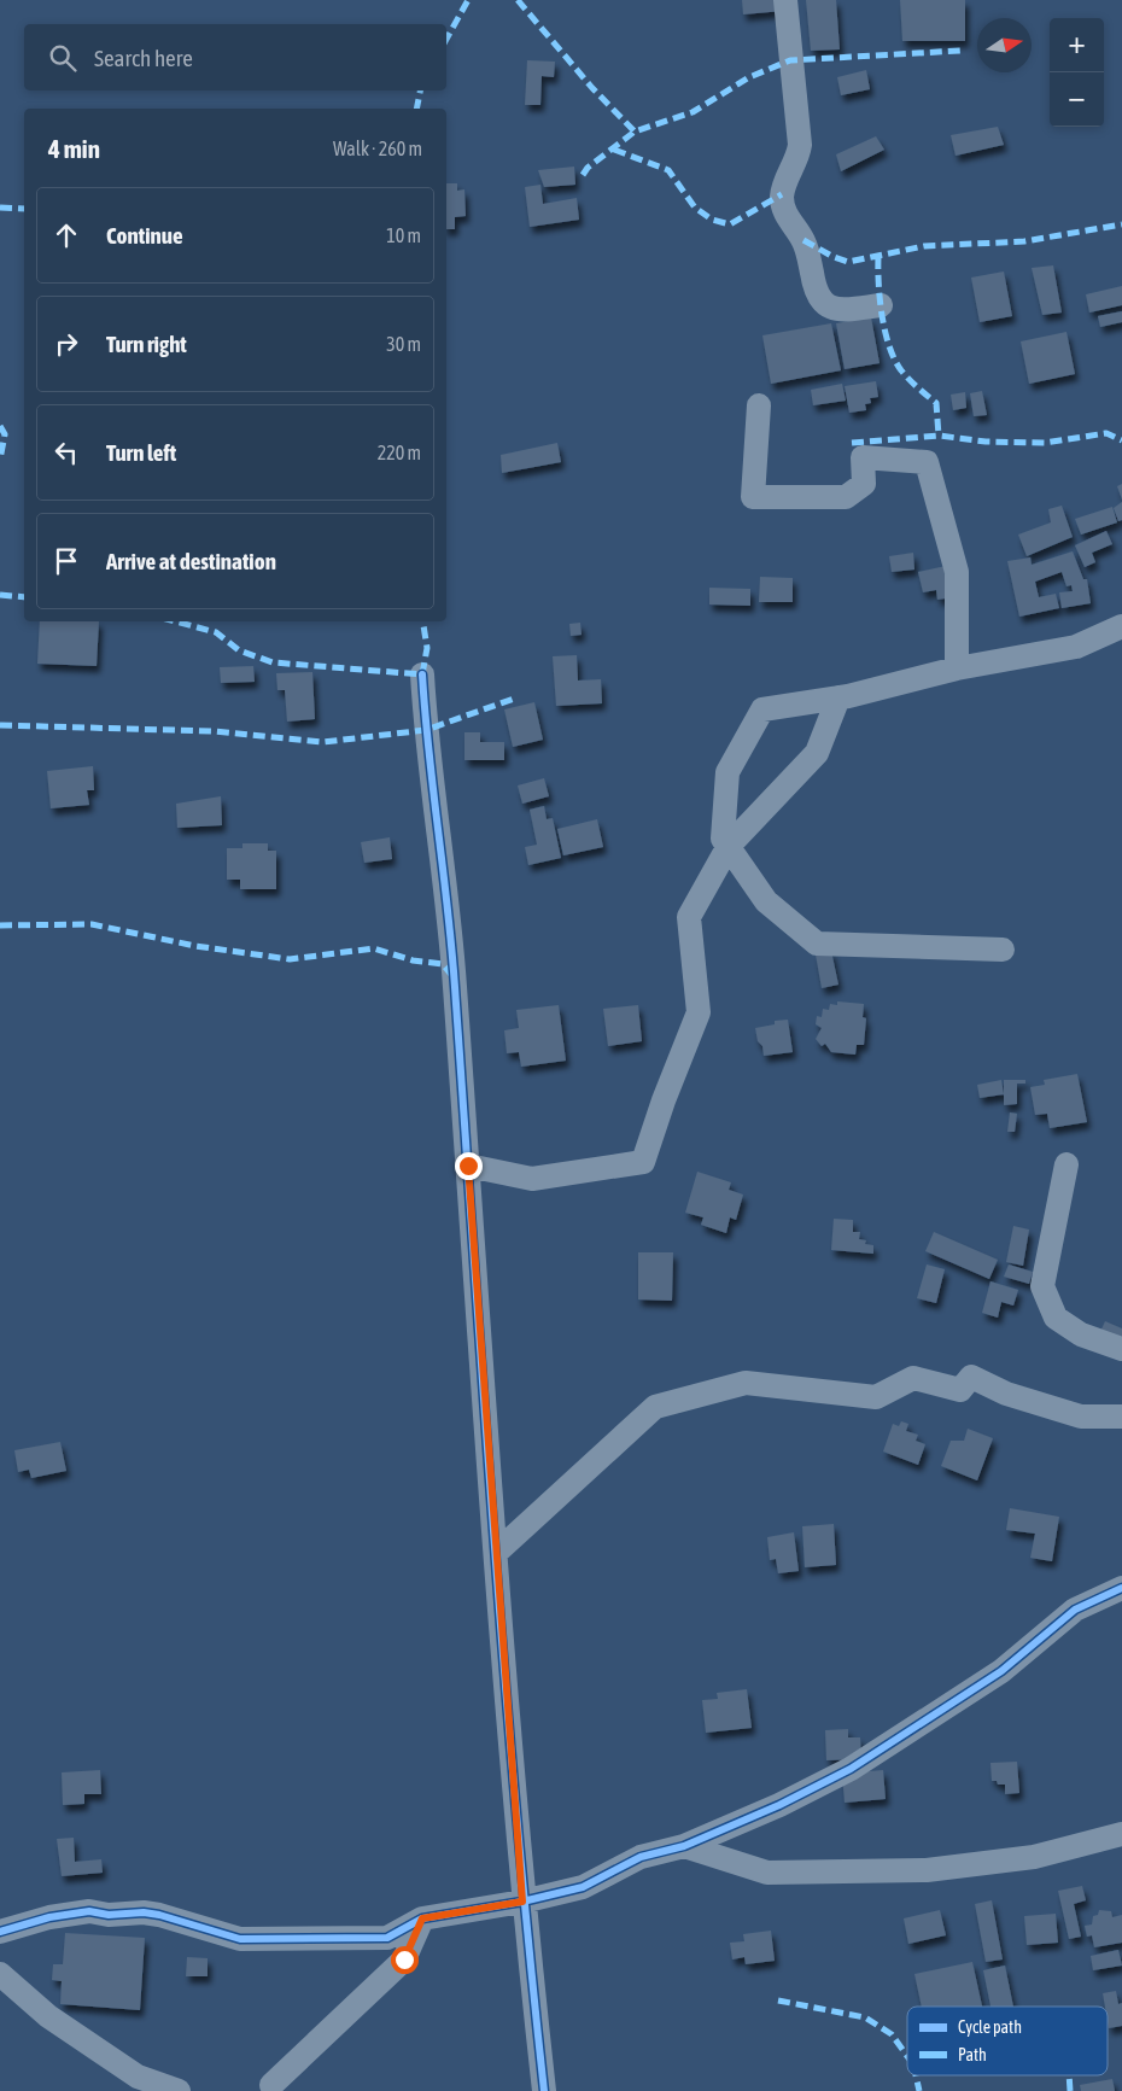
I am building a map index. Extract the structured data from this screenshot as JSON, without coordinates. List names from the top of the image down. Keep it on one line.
{"legend":["Cycle path","Path"],"north":"right","page":{"map_buttons":["+","−"],"search":"Search here","heading":["4 min","Walk · 260 m"],"list":[["Continue","10 m"],["Turn right","30 m"],["Turn left","220 m"],"Arrive at destination"]}}
